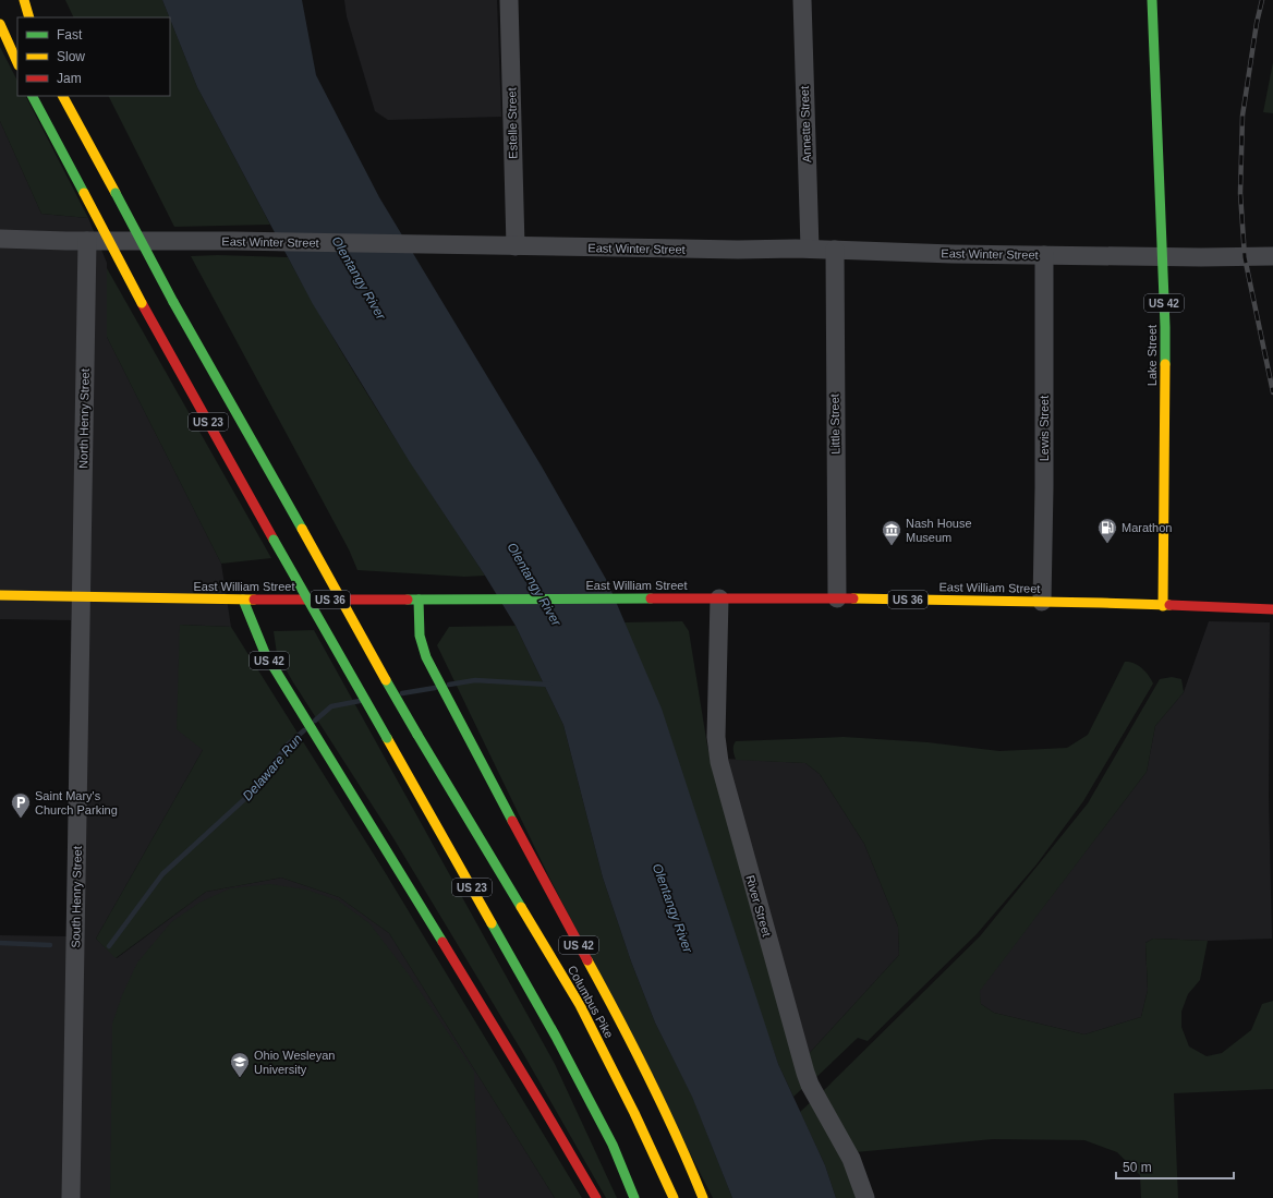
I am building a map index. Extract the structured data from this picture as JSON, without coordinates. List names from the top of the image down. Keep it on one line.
{"streets":{"highway":["US 42","Lake Street","US 23","East William Street","US 36","Columbus Pike"],"street":["Estelle Street","Annette Street","East Winter Street","North Henry Street","Little Street","Lewis Street","South Henry Street","River Street"]},"crossings":[["Estelle Street","East Winter Street"],["Annette Street","East Winter Street"],["East Winter Street","Lake Street"],["East Winter Street","North Henry Street"],["East Winter Street","Little Street"],["East Winter Street","Lewis Street"],["US 42","East William Street"],["Lake Street","East William Street"],["North Henry Street","East William Street"],["North Henry Street","South Henry Street"],["Little Street","East William Street"],["Lewis Street","East William Street"],["East William Street","South Henry Street"],["East William Street","River Street"]],"water":["Olentangy River","Delaware Run"],"places":{"fuel station":["Marathon"],"museum":["Nash House Museum"],"parking":["Saint Mary's Church Parking"],"school or university":["Ohio Wesleyan University"]},"legend":["Fast","Slow","Jam"],"scale_bar":"50 m"}
